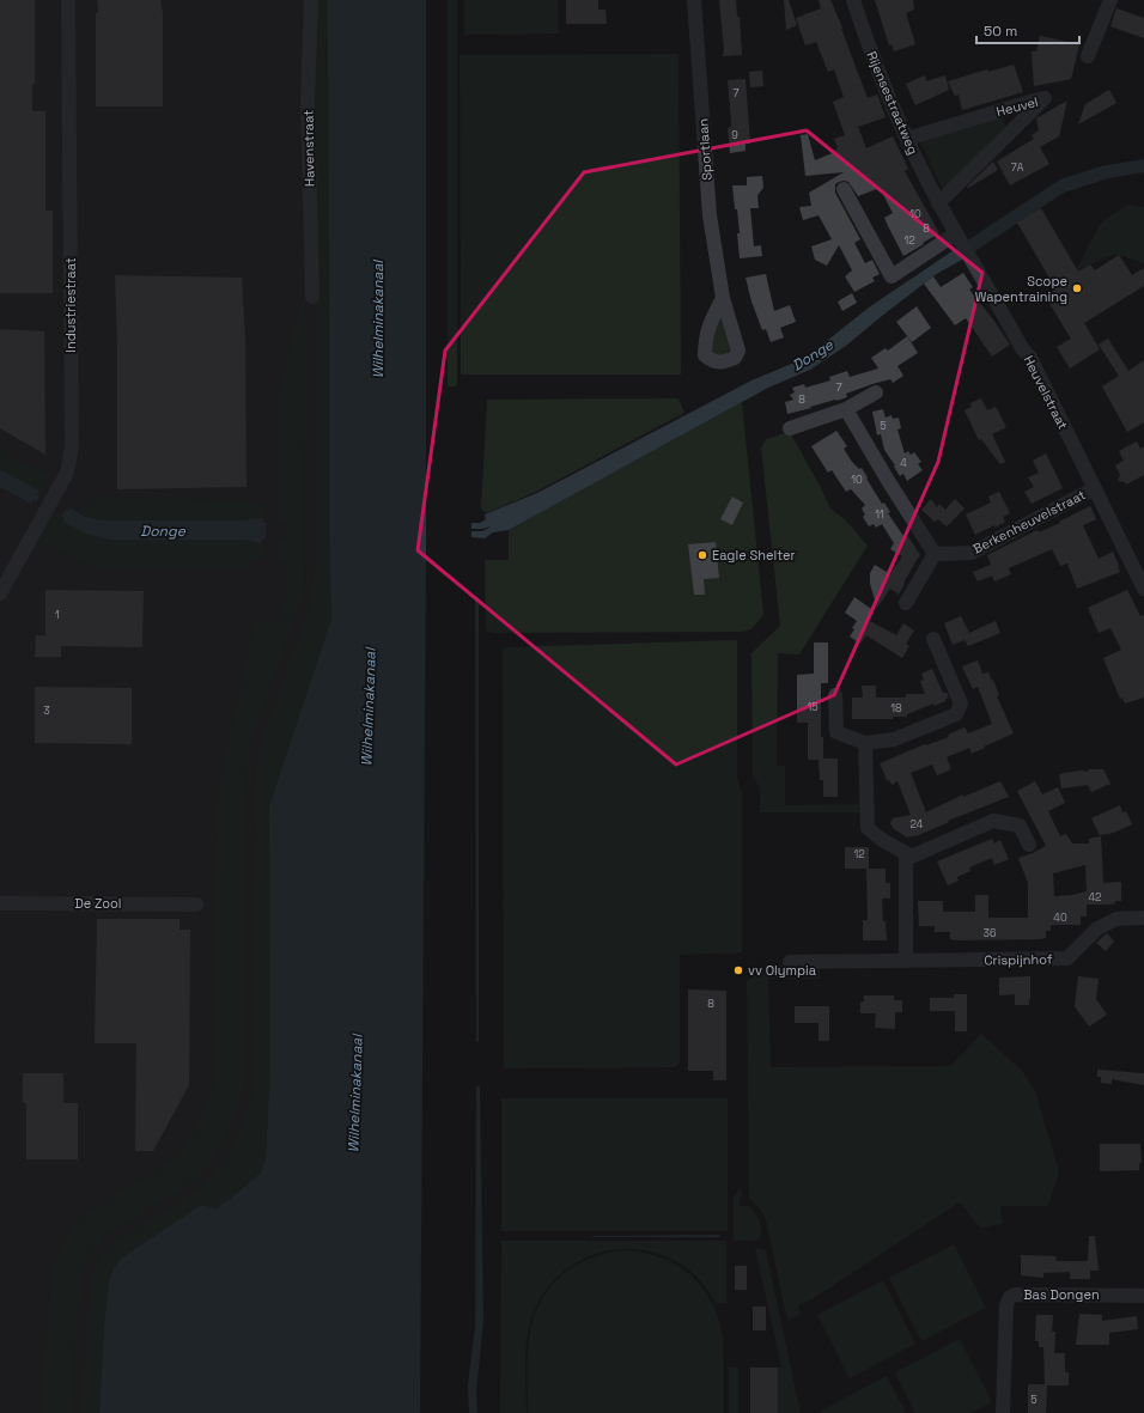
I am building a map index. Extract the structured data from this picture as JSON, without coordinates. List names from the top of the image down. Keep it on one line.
{"streets":{"street":["Rijensestraatweg","Heuvel","Havenstraat","Sportlaan","Industriestraat","Heuvelstraat","Berkenheuvelstraat","De Zool","Crispijnhof","Bas Dongen"]},"crossings":[["Rijensestraatweg","Heuvel"],["Rijensestraatweg","Heuvelstraat"],["Heuvel","Heuvelstraat"],["Heuvelstraat","Berkenheuvelstraat"]],"water":["Wilhelminakanaal","Donge"],"places":["Scope Wapentraining","Eagle Shelter","vv Olympia"],"house_numbers":["7","9","7A","10","8","12","7","8","5","4","10","11","1","15","18","3","24","12","42","40","36","8","5"],"scale_bar":"50 m"}
